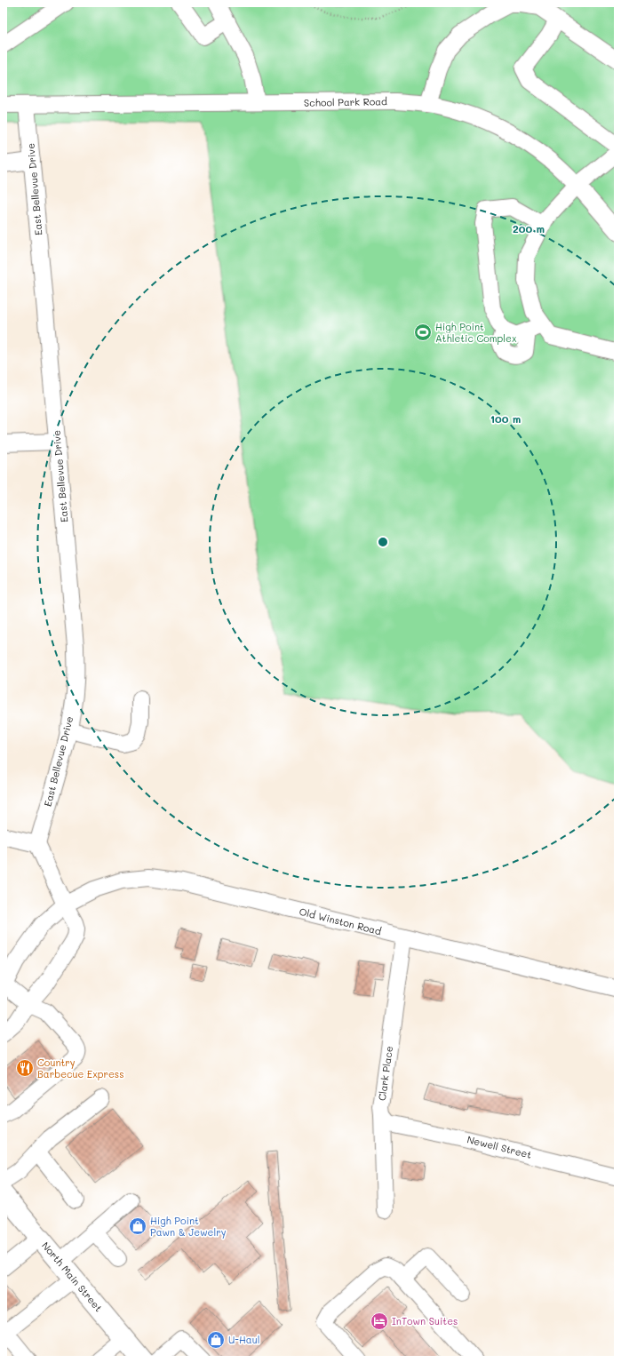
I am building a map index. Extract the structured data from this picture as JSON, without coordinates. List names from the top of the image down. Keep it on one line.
{"streets":{"main road":["North Main Street"],"street":["School Park Road","East Bellevue Drive","Old Winston Road","Clark Place","Newell Street"]},"crossings":[["School Park Road","East Bellevue Drive"],["Old Winston Road","Clark Place"],["Clark Place","Newell Street"]],"places":{"sports":["High Point Athletic Complex"],"restaurant":["Country Barbecue Express"],"shop":["High Point Pawn & Jewelry","U-Haul"],"hotel":["InTown Suites"]},"rings":["200 m","100 m"]}
